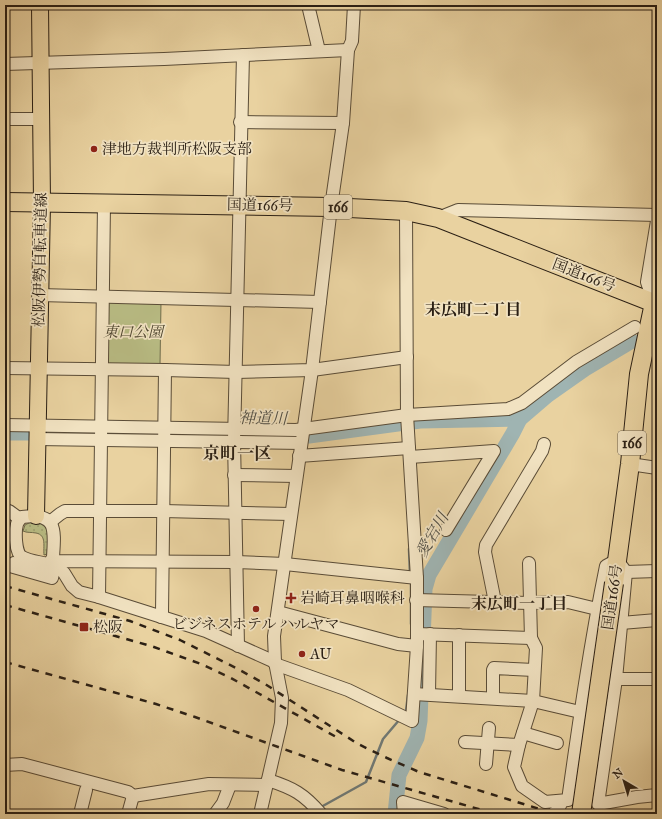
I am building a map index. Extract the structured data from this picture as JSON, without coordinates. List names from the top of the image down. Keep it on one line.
{"streets":{"highway":["国道166号","166"],"main road":["松阪伊勢自転車道線"]},"crossings":[["国道166号","松阪伊勢自転車道線"]],"districts":["末広町二丁目","京町一区","末広町一丁目"],"water":["神道川","愛宕川"],"parks":["東口公園"],"places":{"other":["津地方裁判所松阪支部","ビジネスホテル ハルヤマ","AU"],"health":["岩崎耳鼻咽喉科"],"transit":["松阪"]},"north":"top left"}
